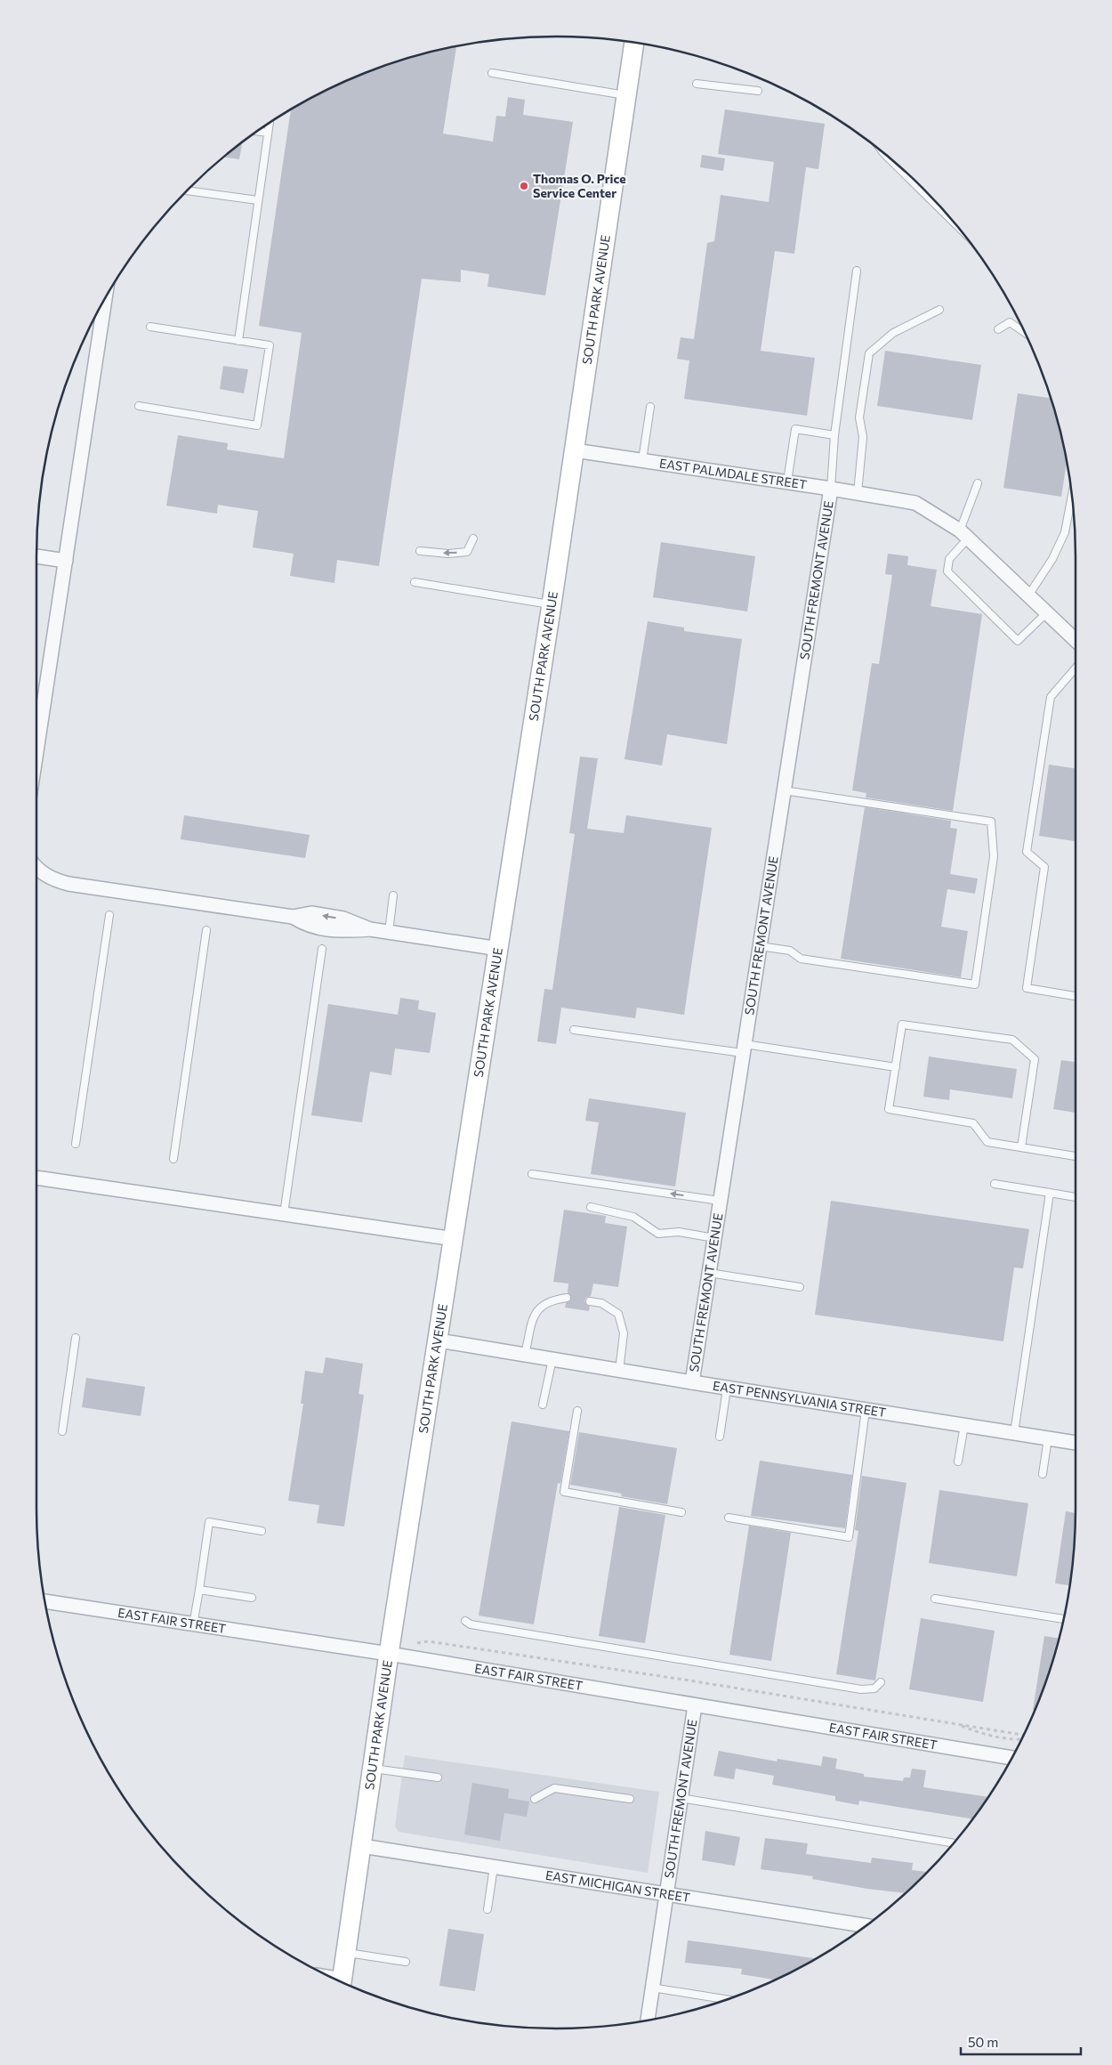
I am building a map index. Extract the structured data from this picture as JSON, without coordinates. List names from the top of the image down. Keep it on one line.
{"streets":{"main road":["SOUTH PARK AVENUE"],"street":["EAST PALMDALE STREET","SOUTH FREMONT AVENUE","EAST PENNSYLVANIA STREET","EAST FAIR STREET","EAST MICHIGAN STREET"]},"crossings":[["SOUTH PARK AVENUE","EAST PALMDALE STREET"],["SOUTH PARK AVENUE","EAST PENNSYLVANIA STREET"],["SOUTH PARK AVENUE","EAST FAIR STREET"],["SOUTH PARK AVENUE","EAST MICHIGAN STREET"],["EAST PALMDALE STREET","SOUTH FREMONT AVENUE"],["SOUTH FREMONT AVENUE","EAST PENNSYLVANIA STREET"],["SOUTH FREMONT AVENUE","EAST FAIR STREET"],["SOUTH FREMONT AVENUE","EAST MICHIGAN STREET"]],"places":["Thomas O. Price Service Center"],"scale_bar":"50 m"}
